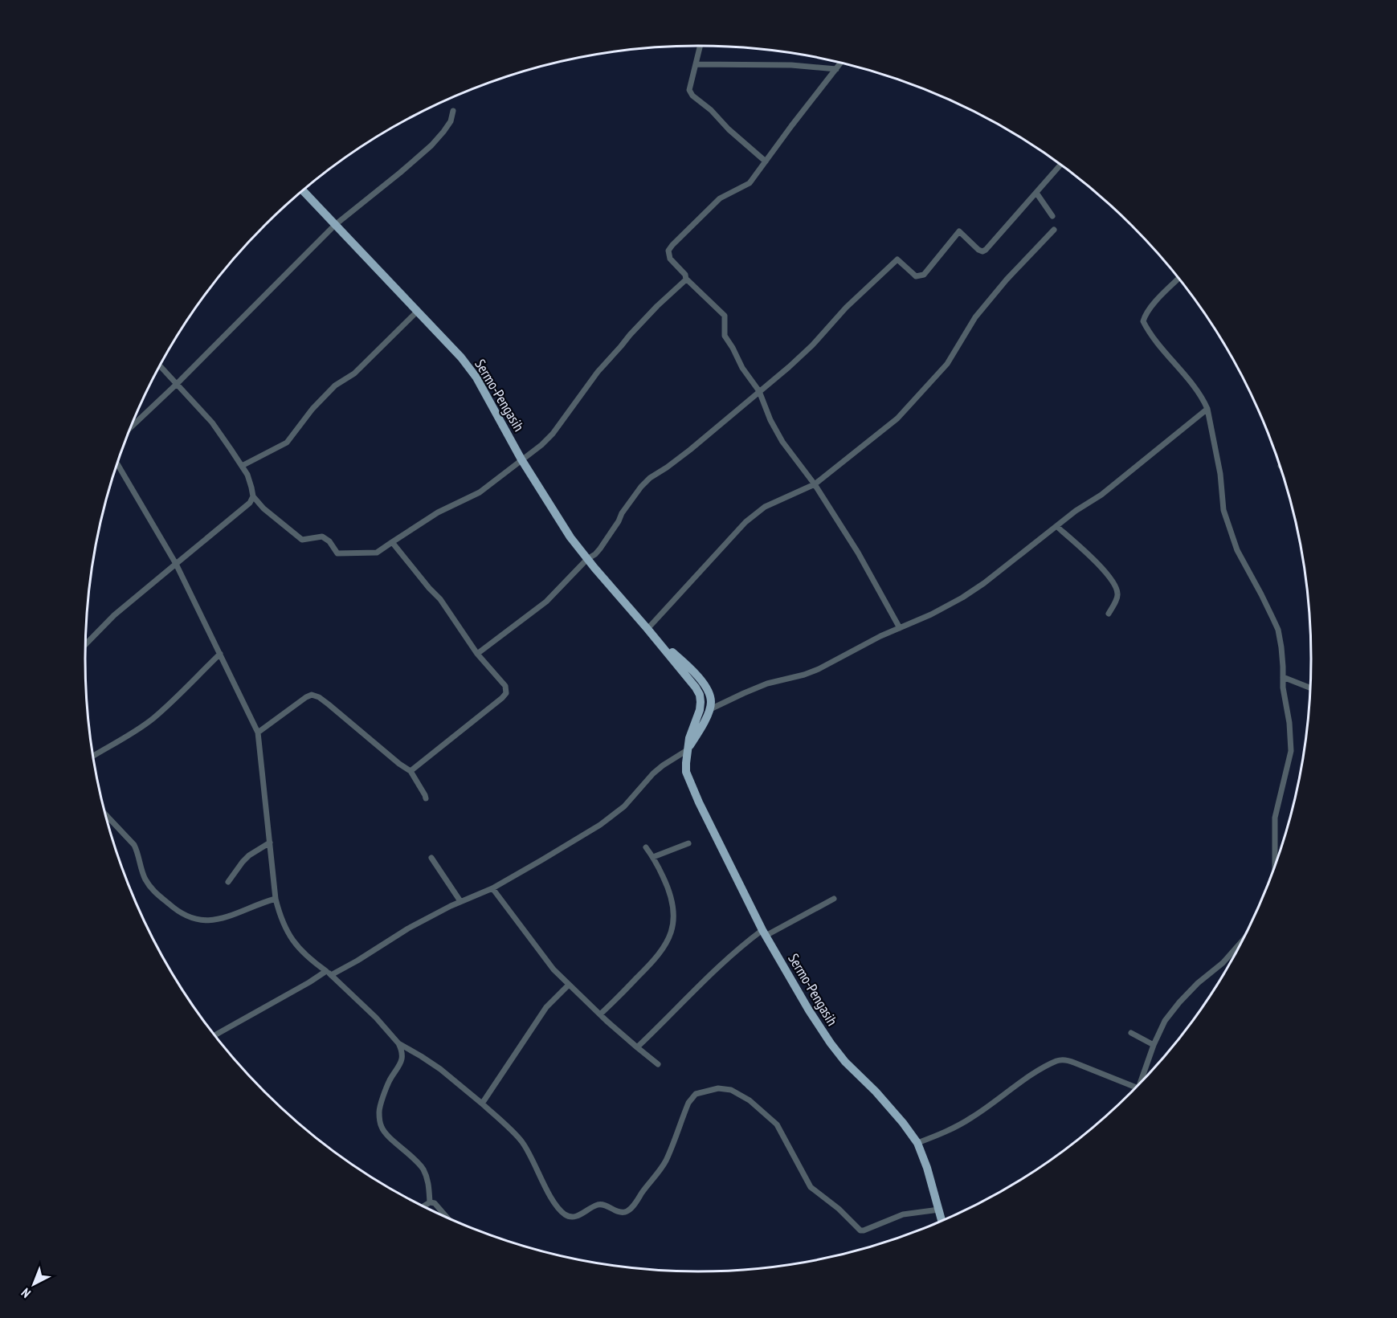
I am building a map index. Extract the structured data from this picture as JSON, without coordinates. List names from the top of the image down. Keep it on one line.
{"streets":{"main road":["Sermo-Pengasih"]},"north":"bottom left"}
